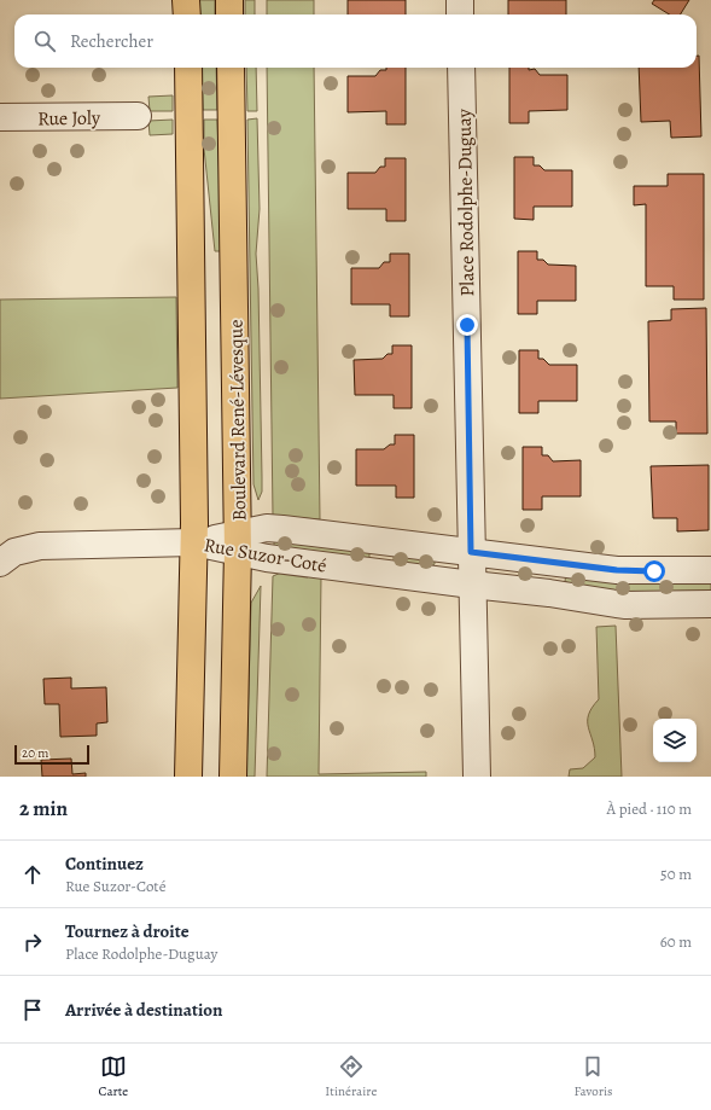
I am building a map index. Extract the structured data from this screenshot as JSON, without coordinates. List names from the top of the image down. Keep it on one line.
{"streets":{"main road":["Boulevard René-Lévesque"],"street":["Rue Joly","Place Rodolphe-Duguay","Rue Suzor-Coté"]},"crossings":[["Place Rodolphe-Duguay","Rue Suzor-Coté"],["Boulevard René-Lévesque","Rue Suzor-Coté"]],"scale_bar":"20 m","page":{"search":"Rechercher","scale":"20 m","heading":["2 min","À pied · 110 m"],"list":[["Continuez","Rue Suzor-Coté","50 m"],["Tournez à droite","Place Rodolphe-Duguay","60 m"],"Arrivée à destination"],"nav":["Carte","Itinéraire","Favoris"]}}
